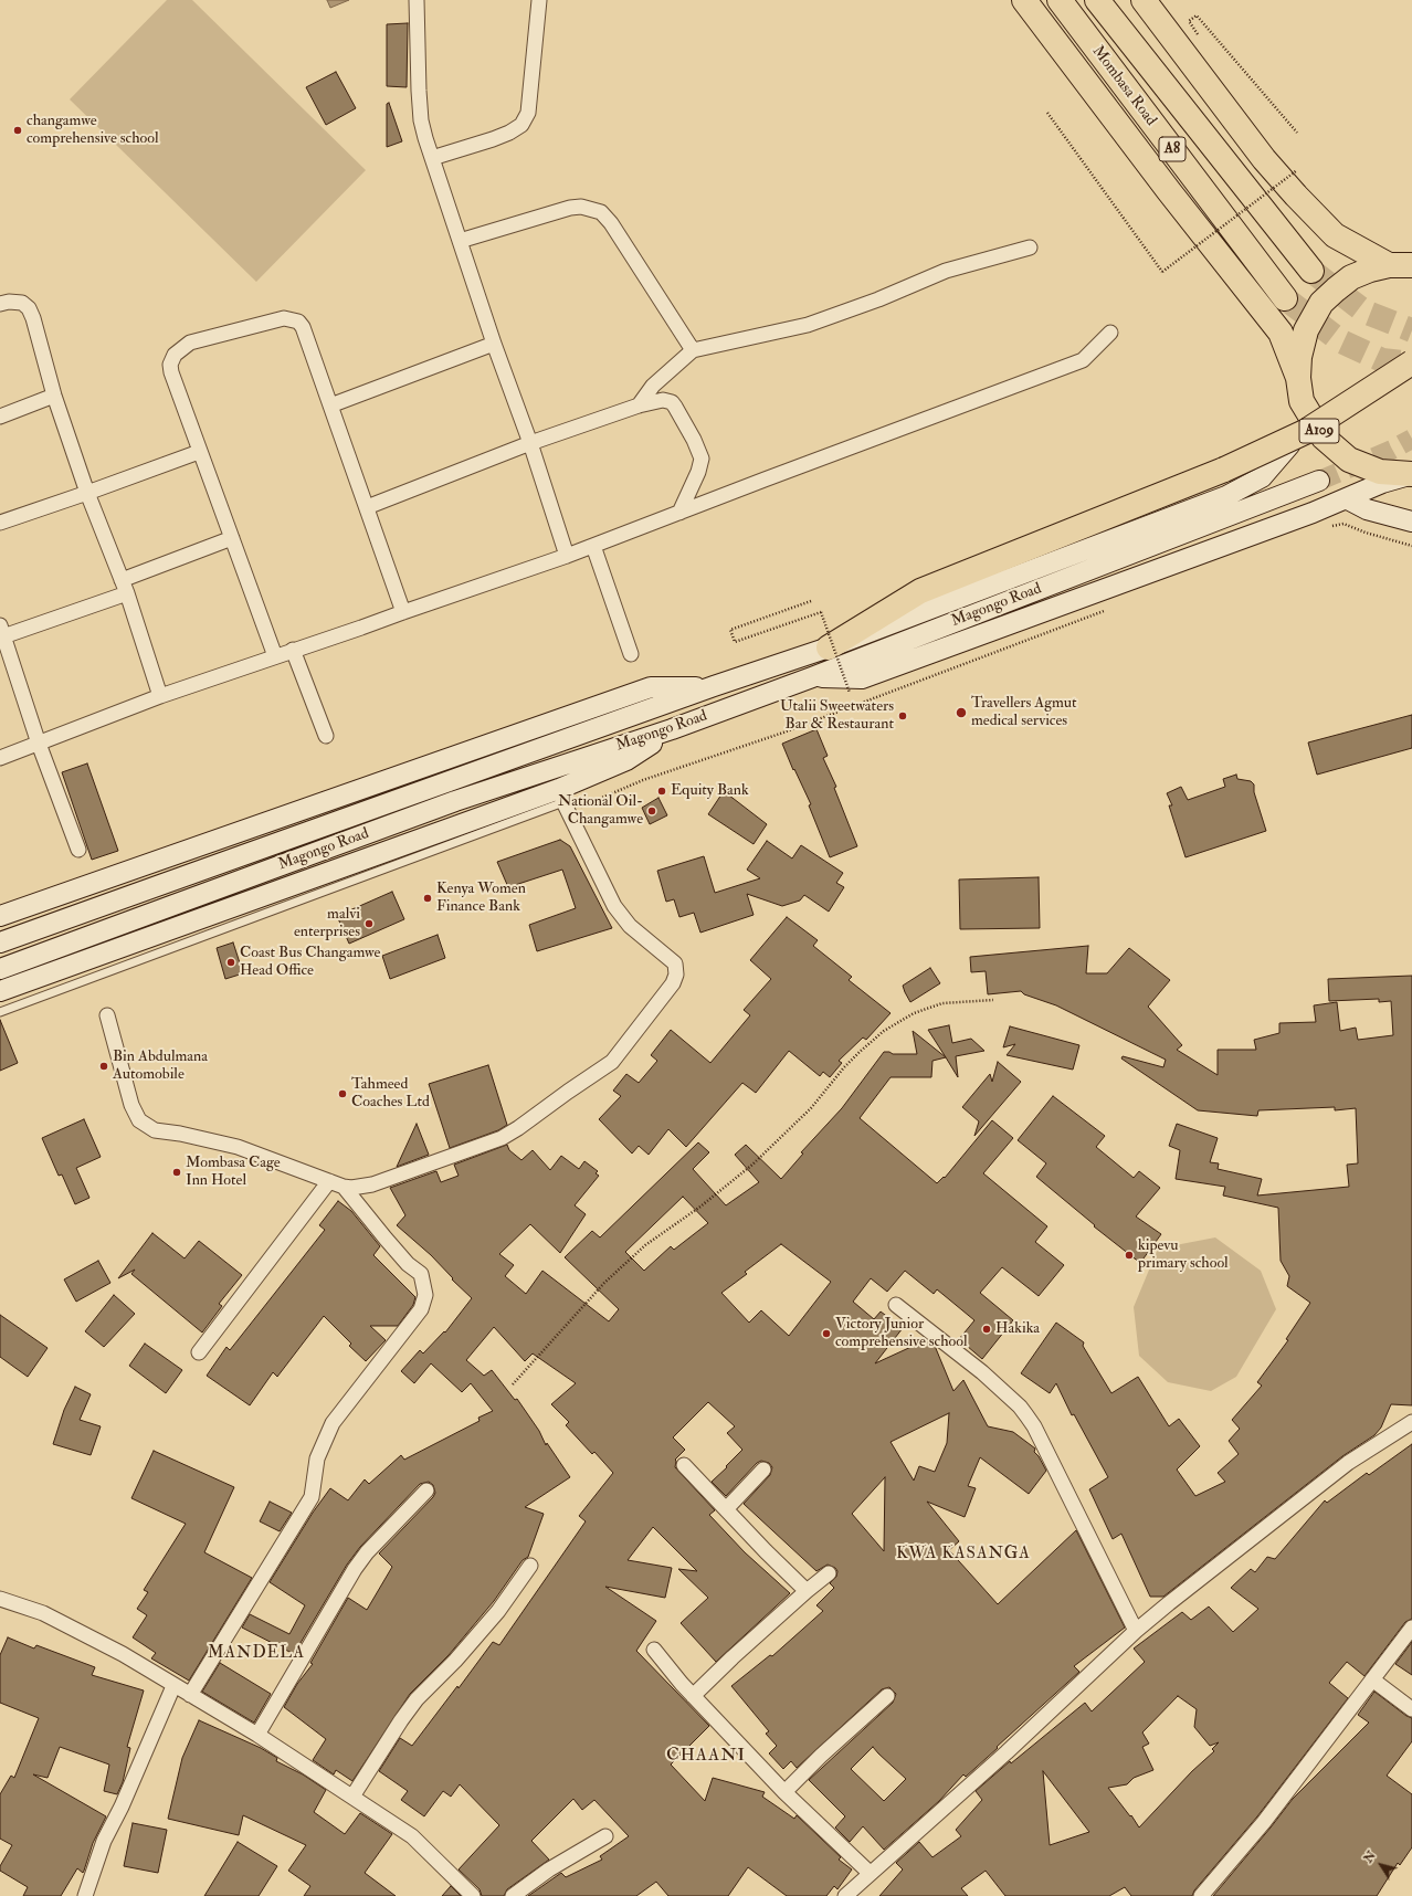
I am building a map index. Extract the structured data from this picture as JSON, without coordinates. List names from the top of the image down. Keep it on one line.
{"streets":{"highway":["Mombasa Road","A8","A109"],"main road":["Magongo Road"]},"crossings":[["A109","Magongo Road"]],"districts":["KWA KASANGA","MANDELA","CHAANI"],"places":["changamwe comprehensive school","Travellers Agmut medical services","Utalii Sweetwaters Bar & Restaurant","Equity Bank","National Oil- Changamwe","Kenya Women Finance Bank","malvi enterprises","Coast Bus Changamwe Head Office","Bin Abdulmana Automobile","Tahmeed Coaches Ltd","Mombasa Cage Inn Hotel","kipevu primary school","Hakika","Victory Junior comprehensive school"],"north":"top left"}
